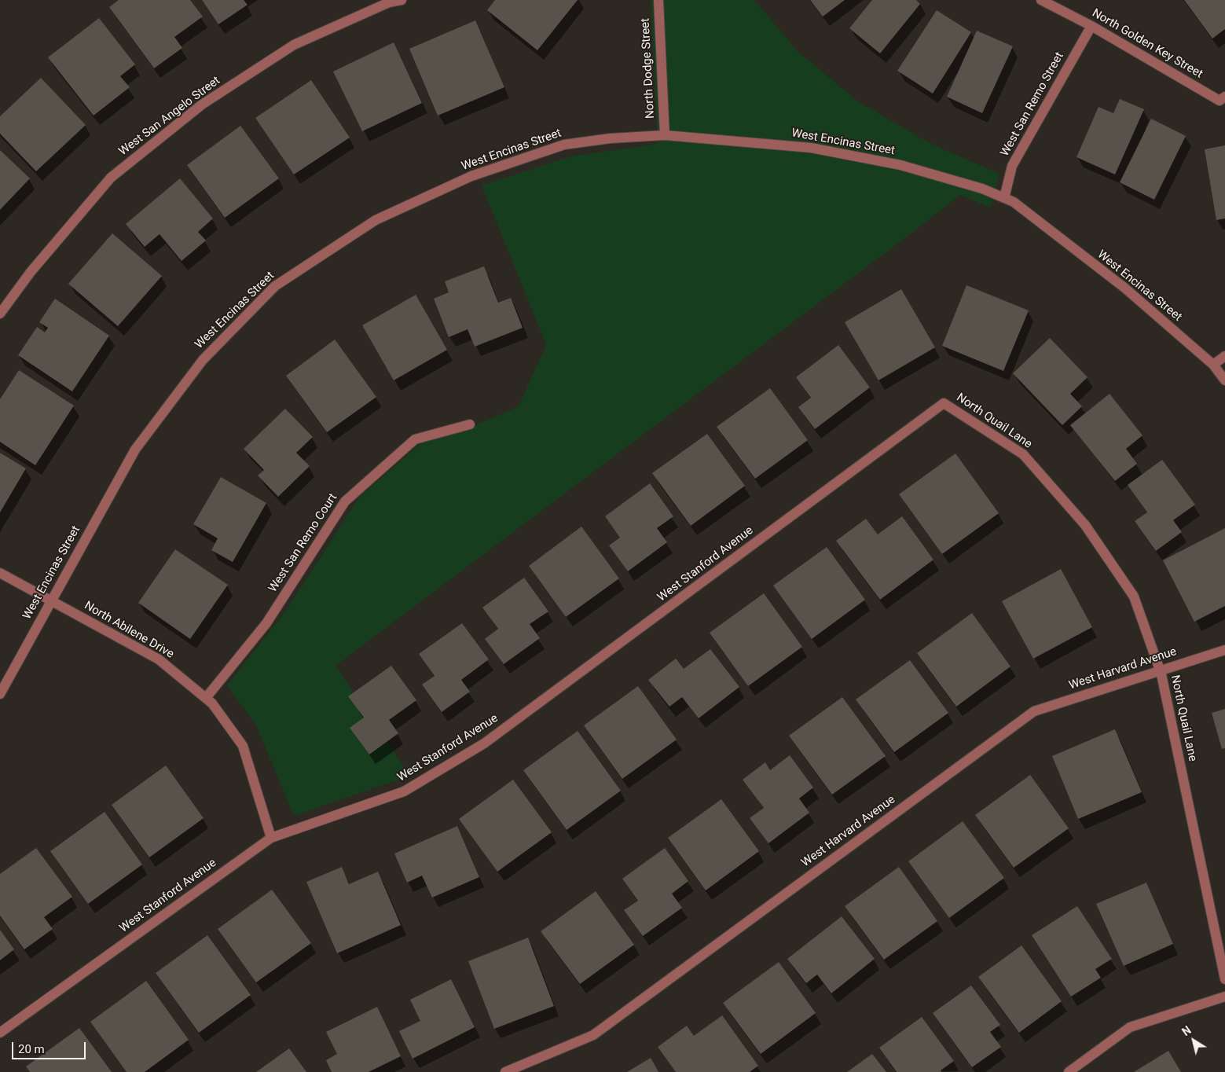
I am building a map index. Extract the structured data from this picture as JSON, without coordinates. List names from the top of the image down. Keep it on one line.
{"streets":{"street":["North Golden Key Street","North Dodge Street","West San Remo Street","West San Angelo Street","West Encinas Street","North Quail Lane","West San Remo Court","West Stanford Avenue","North Abilene Drive","West Harvard Avenue"]},"crossings":[["North Golden Key Street","West San Remo Street"],["North Dodge Street","West Encinas Street"],["West San Remo Street","West Encinas Street"],["West Encinas Street","North Abilene Drive"],["North Quail Lane","West Stanford Avenue"],["North Quail Lane","West Harvard Avenue"],["West San Remo Court","North Abilene Drive"],["West Stanford Avenue","North Abilene Drive"]],"scale_bar":"20 m","north":"top left"}
